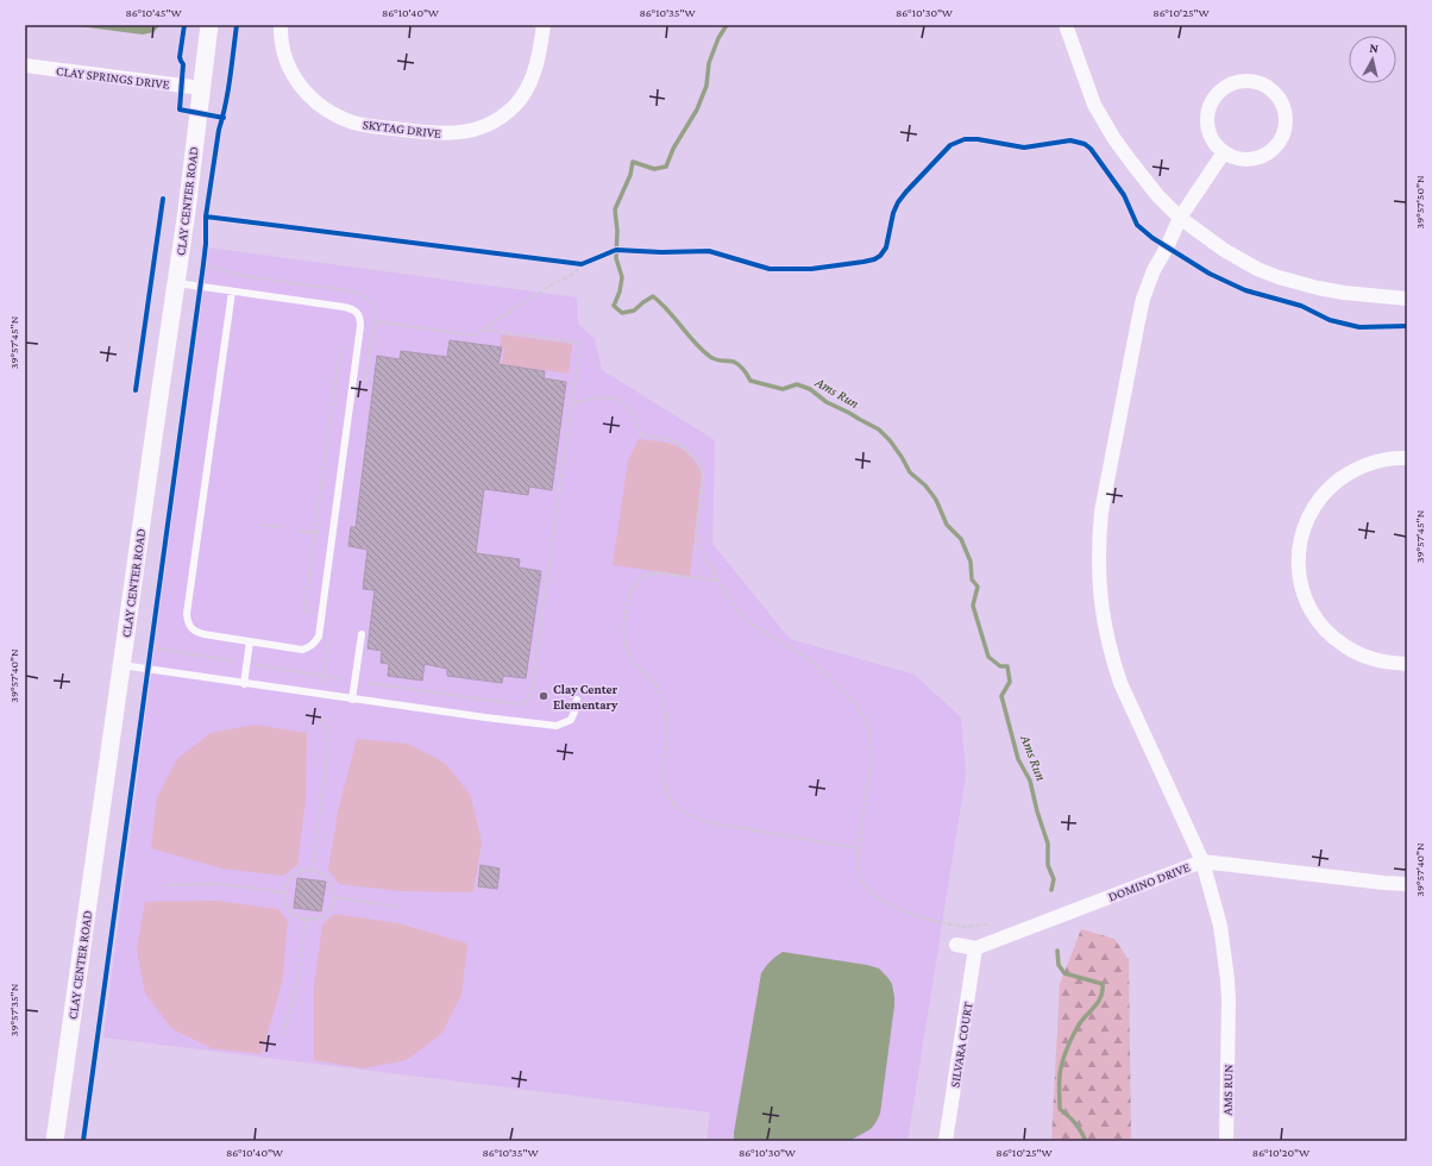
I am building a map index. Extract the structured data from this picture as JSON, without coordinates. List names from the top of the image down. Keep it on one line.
{"streets":{"street":["CLAY SPRINGS DRIVE","SKYTAG DRIVE","CLAY CENTER ROAD","DOMINO DRIVE","SILVARA COURT","AMS RUN"]},"crossings":[["CLAY SPRINGS DRIVE","CLAY CENTER ROAD"],["DOMINO DRIVE","SILVARA COURT"],["DOMINO DRIVE","AMS RUN"]],"water":["Ams Run"],"places":["Clay Center Elementary"],"north":"top","coordinates":["86°10'45\"W","86°10'40\"W","86°10'35\"W","86°10'30\"W","86°10'25\"W","39°57'50\"N","39°57'45\"N","39°57'40\"N","39°57'35\"N","86°10'20\"W"]}
